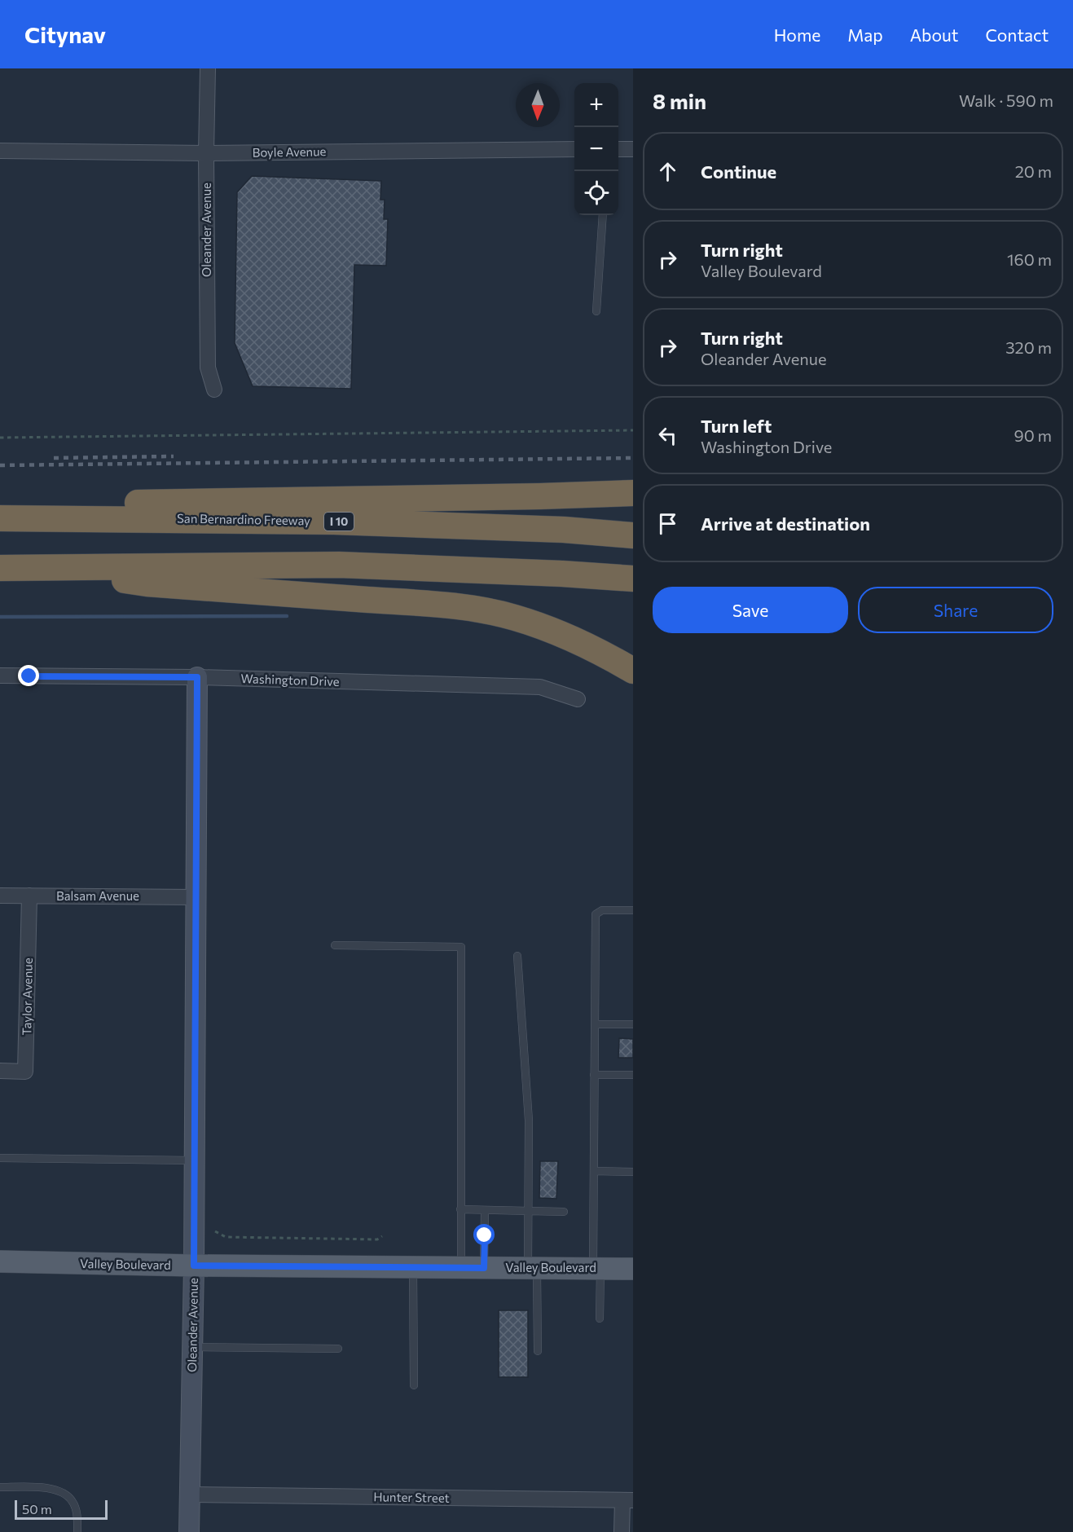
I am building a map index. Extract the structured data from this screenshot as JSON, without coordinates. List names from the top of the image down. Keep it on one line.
{"streets":{"highway":["San Bernardino Freeway","I 10"],"main road":["Valley Boulevard"],"street":["Boyle Avenue","Oleander Avenue","Washington Drive","Balsam Avenue","Taylor Avenue","Hunter Street"]},"crossings":[["Boyle Avenue","Oleander Avenue"],["Oleander Avenue","Washington Drive"],["Oleander Avenue","Balsam Avenue"],["Oleander Avenue","Valley Boulevard"],["Oleander Avenue","Hunter Street"],["Balsam Avenue","Taylor Avenue"]],"scale_bar":"50 m","north":"bottom","page":{"header":"Citynav","nav":["Home","Map","About","Contact"],"heading":["8 min","Walk · 590 m"],"map_buttons":["+","−"],"list":[["Continue","20 m"],["Turn right","Valley Boulevard","160 m"],["Turn right","Oleander Avenue","320 m"],["Turn left","Washington Drive","90 m"],"Arrive at destination"],"buttons":["Save","Share"],"scale":"50 m"}}
